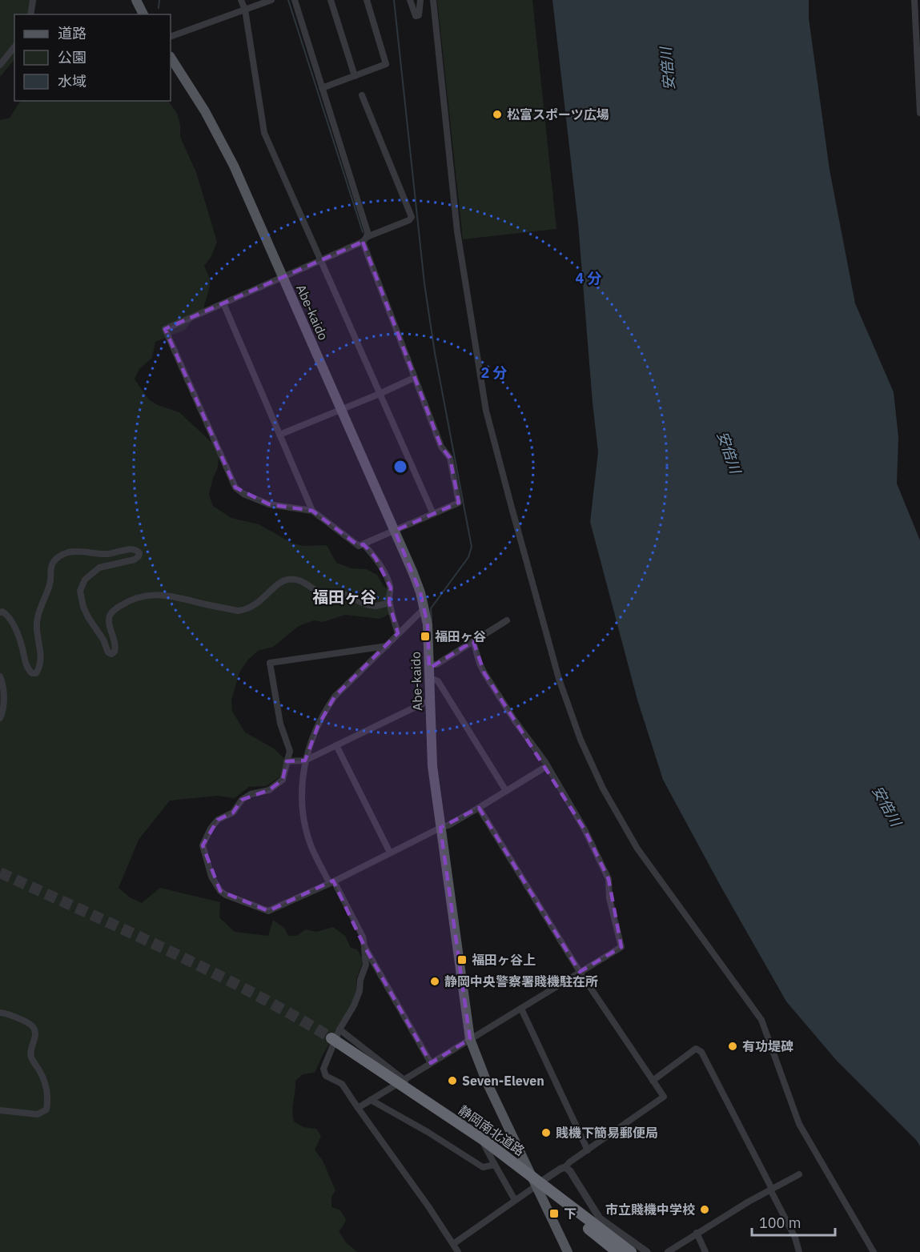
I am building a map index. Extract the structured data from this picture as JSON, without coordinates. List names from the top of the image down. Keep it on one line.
{"streets":{"highway":["静岡南北道路"],"main road":["Abe-kaido"]},"districts":["福田ヶ谷"],"water":["安倍川"],"places":{"other":["松富スポーツ広場","静岡中央警察署賤機駐在所","有功堤碑","Seven-Eleven","賎機下簡易郵便局","市立賤機中学校"],"transit":["福田ヶ谷","福田ヶ谷上","下"]},"legend":["道路","公園","水域"],"scale_bar":"100 m","rings":["4 分","2 分"]}
